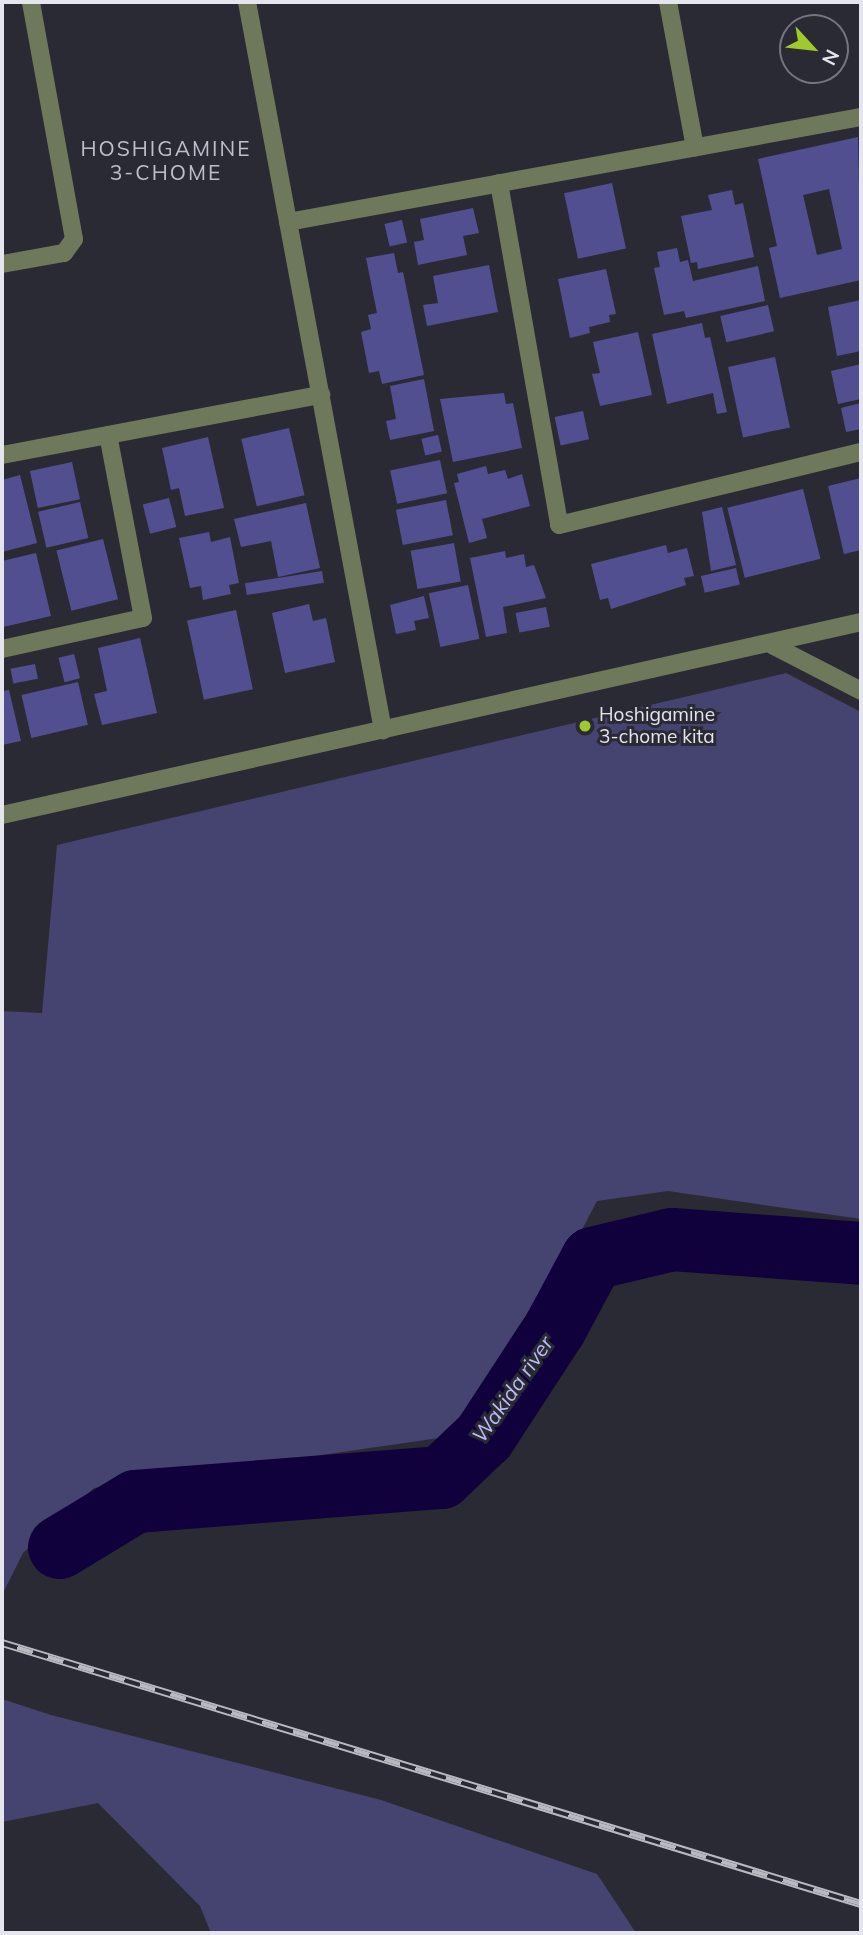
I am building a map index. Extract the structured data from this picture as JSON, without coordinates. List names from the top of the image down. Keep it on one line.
{"districts":["HOSHIGAMINE 3-CHOME"],"water":["Wakida river"],"places":["Hoshigamine 3-chome kita"],"north":"bottom right"}
